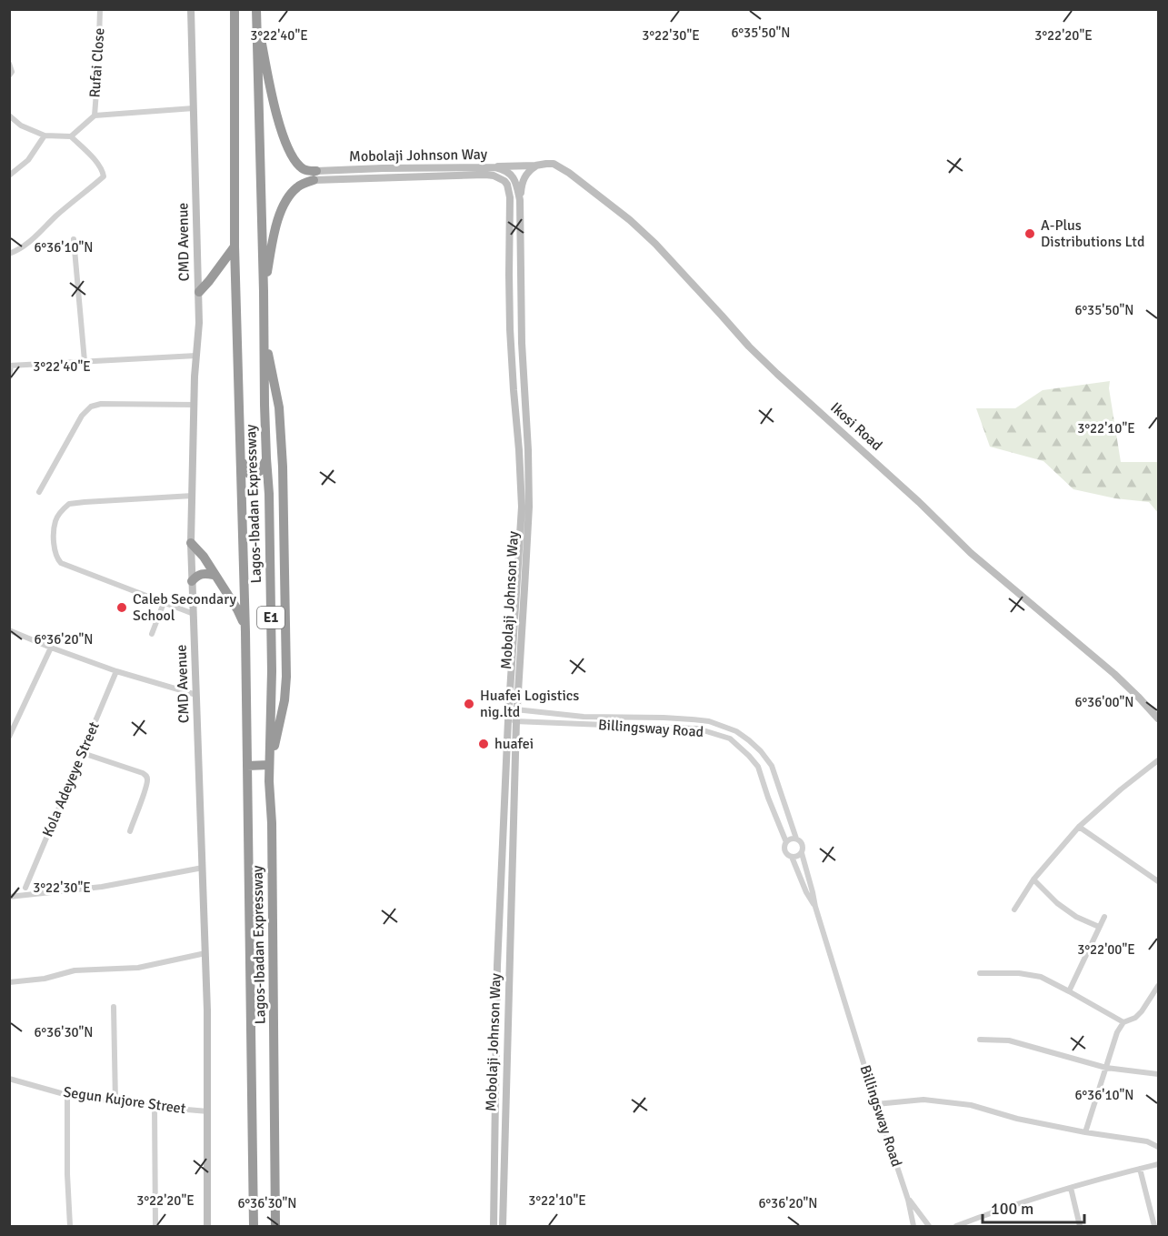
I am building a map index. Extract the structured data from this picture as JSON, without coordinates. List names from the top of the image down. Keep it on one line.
{"streets":{"highway":["Lagos-Ibadan Expressway","E1"],"street":["Rufai Close","Mobolaji Johnson Way","CMD Avenue","Ikosi Road","Billingsway Road","Kola Adeyeye Street","Segun Kujore Street"]},"crossings":[["Mobolaji Johnson Way","Ikosi Road"],["Mobolaji Johnson Way","Billingsway Road"],["CMD Avenue","Segun Kujore Street"]],"places":["A-Plus Distributions Ltd","Caleb Secondary School","Huafei Logistics nig.ltd","huafei"],"scale_bar":"100 m","coordinates":["6°35'50\"N","3°22'40\"E","3°22'30\"E","3°22'20\"E","6°36'10\"N","3°22'10\"E","6°36'20\"N","6°36'00\"N","3°22'00\"E","6°36'30\"N"]}
